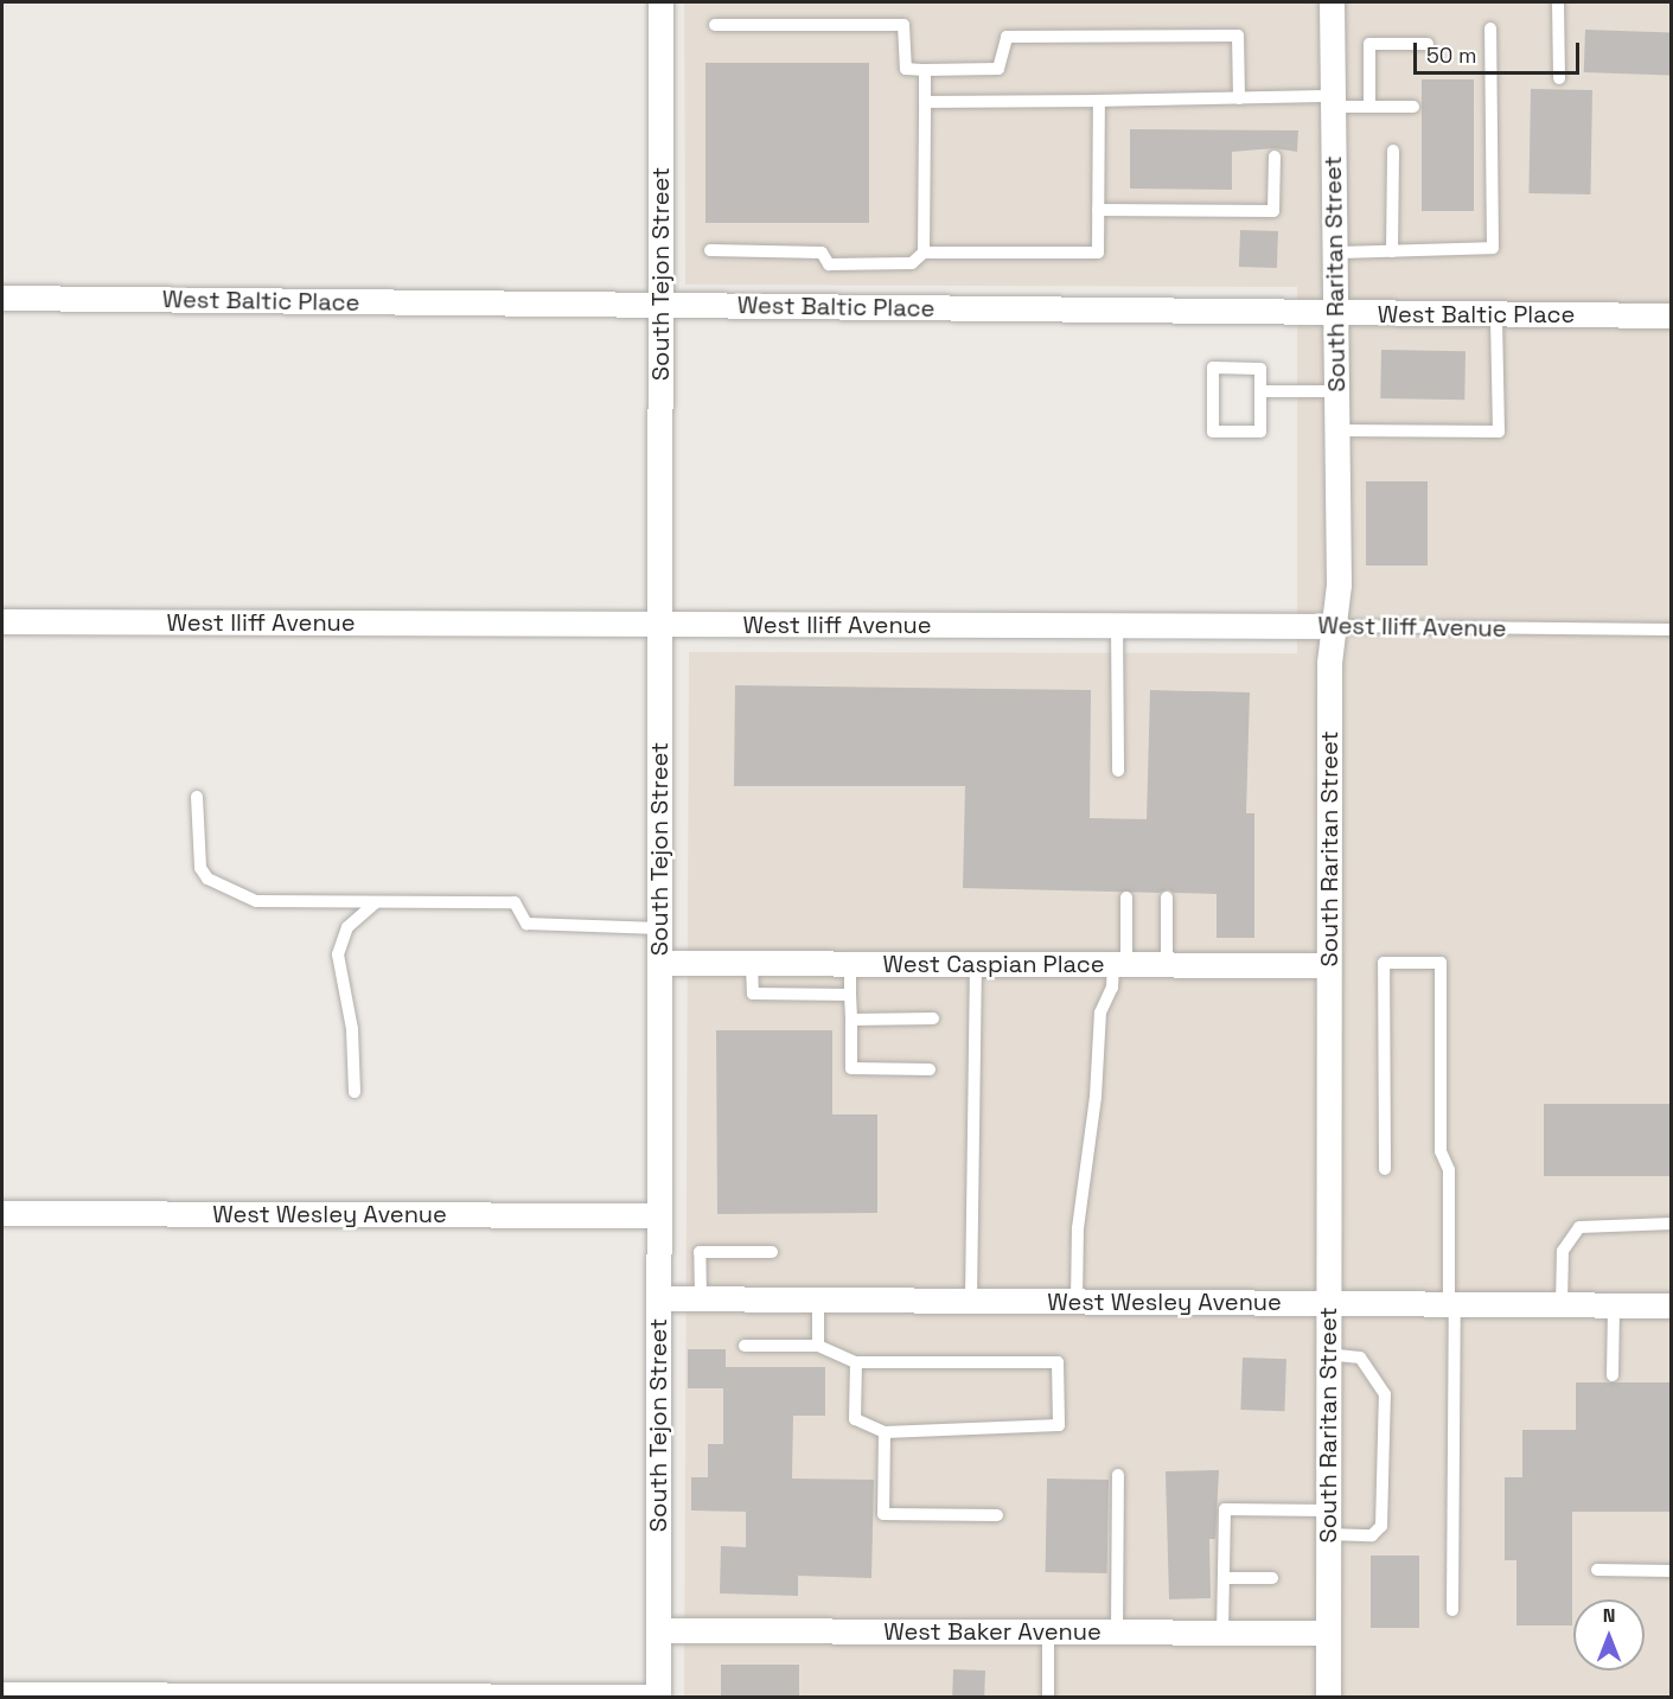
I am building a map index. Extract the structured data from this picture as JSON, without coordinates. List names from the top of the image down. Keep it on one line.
{"streets":{"street":["South Tejon Street","South Raritan Street","West Baltic Place","West Iliff Avenue","West Caspian Place","West Wesley Avenue","West Baker Avenue"]},"crossings":[["South Tejon Street","West Baltic Place"],["South Tejon Street","West Iliff Avenue"],["South Tejon Street","West Caspian Place"],["South Tejon Street","West Wesley Avenue"],["South Tejon Street","West Baker Avenue"],["South Raritan Street","West Baltic Place"],["South Raritan Street","West Iliff Avenue"],["South Raritan Street","West Caspian Place"],["South Raritan Street","West Wesley Avenue"],["South Raritan Street","West Baker Avenue"]],"scale_bar":"50 m","north":"top"}
